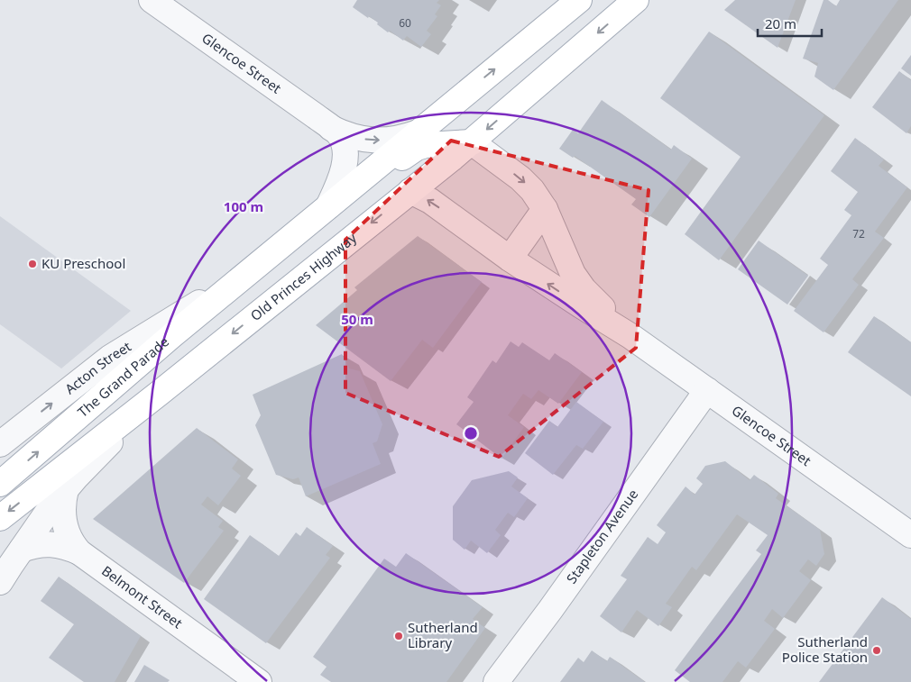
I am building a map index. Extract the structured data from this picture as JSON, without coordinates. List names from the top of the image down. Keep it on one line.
{"streets":{"main road":["Old Princes Highway","The Grand Parade"],"street":["Glencoe Street","Acton Street","Stapleton Avenue","Belmont Street"]},"crossings":[["Glencoe Street","Old Princes Highway"],["Glencoe Street","Stapleton Avenue"],["Old Princes Highway","Belmont Street"],["Acton Street","The Grand Parade"]],"one_way":["Acton Street"],"places":["KU Preschool","Sutherland Library","Sutherland Police Station"],"house_numbers":["60","72"],"scale_bar":"20 m","rings":["100 m","50 m"]}
